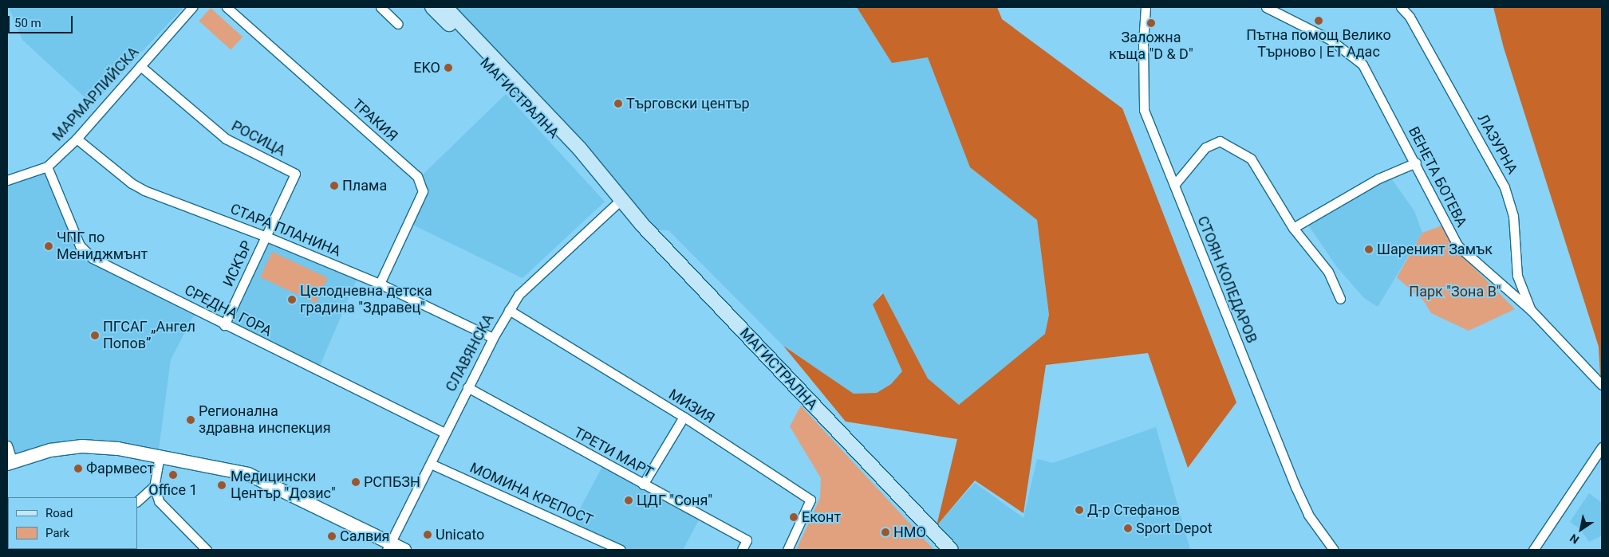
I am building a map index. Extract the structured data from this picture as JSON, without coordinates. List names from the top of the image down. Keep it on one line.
{"streets":{"main road":["МАГИСТРАЛНА"],"street":["МАРМАРЛИЙСКА","ТРАКИЯ","РОСИЦА","ЛАЗУРНА","ВЕНЕТА БОТЕВА","СТАРА ПЛАНИНА","ИСКЪР","СТОЯН КОЛЕДАРОВ","СРЕДНА ГОРА","СЛАВЯНСКА","МИЗИЯ","ТРЕТИ МАРТ","МОМИНА КРЕПОСТ"]},"crossings":[["МАРМАРЛИЙСКА","РОСИЦА"],["МАРМАРЛИЙСКА","СТАРА ПЛАНИНА"],["МАРМАРЛИЙСКА","СРЕДНА ГОРА"],["МАГИСТРАЛНА","СЛАВЯНСКА"],["ТРАКИЯ","СТАРА ПЛАНИНА"],["РОСИЦА","СТАРА ПЛАНИНА"],["РОСИЦА","ИСКЪР"],["ЛАЗУРНА","ВЕНЕТА БОТЕВА"],["СТАРА ПЛАНИНА","ИСКЪР"],["СТАРА ПЛАНИНА","СЛАВЯНСКА"],["ИСКЪР","СРЕДНА ГОРА"],["СРЕДНА ГОРА","СЛАВЯНСКА"],["СЛАВЯНСКА","МИЗИЯ"],["СЛАВЯНСКА","ТРЕТИ МАРТ"],["СЛАВЯНСКА","МОМИНА КРЕПОСТ"]],"parks":["Парк \"Зона В\""],"places":["Пътна помощ Велико Търново | ЕТ Адас","Заложна къща \"D & D\"","EKO","Търговски център","Плама","ЧПГ по Мениджмънт","Шареният Замък","Целодневна детска градина \"Здравец\"","ПГСАГ „Ангел Попов”","Регионална здравна инспекция","Фармвест","Office 1","РСПБЗН","Медицински Център \"Дозис\"","ЦДГ \"Соня\"","Д-р Стефанов","Еконт","Sport Depot","HMO","Unicato","Салвия"],"legend":["Road","Park"],"scale_bar":"50 m","north":"bottom left"}
